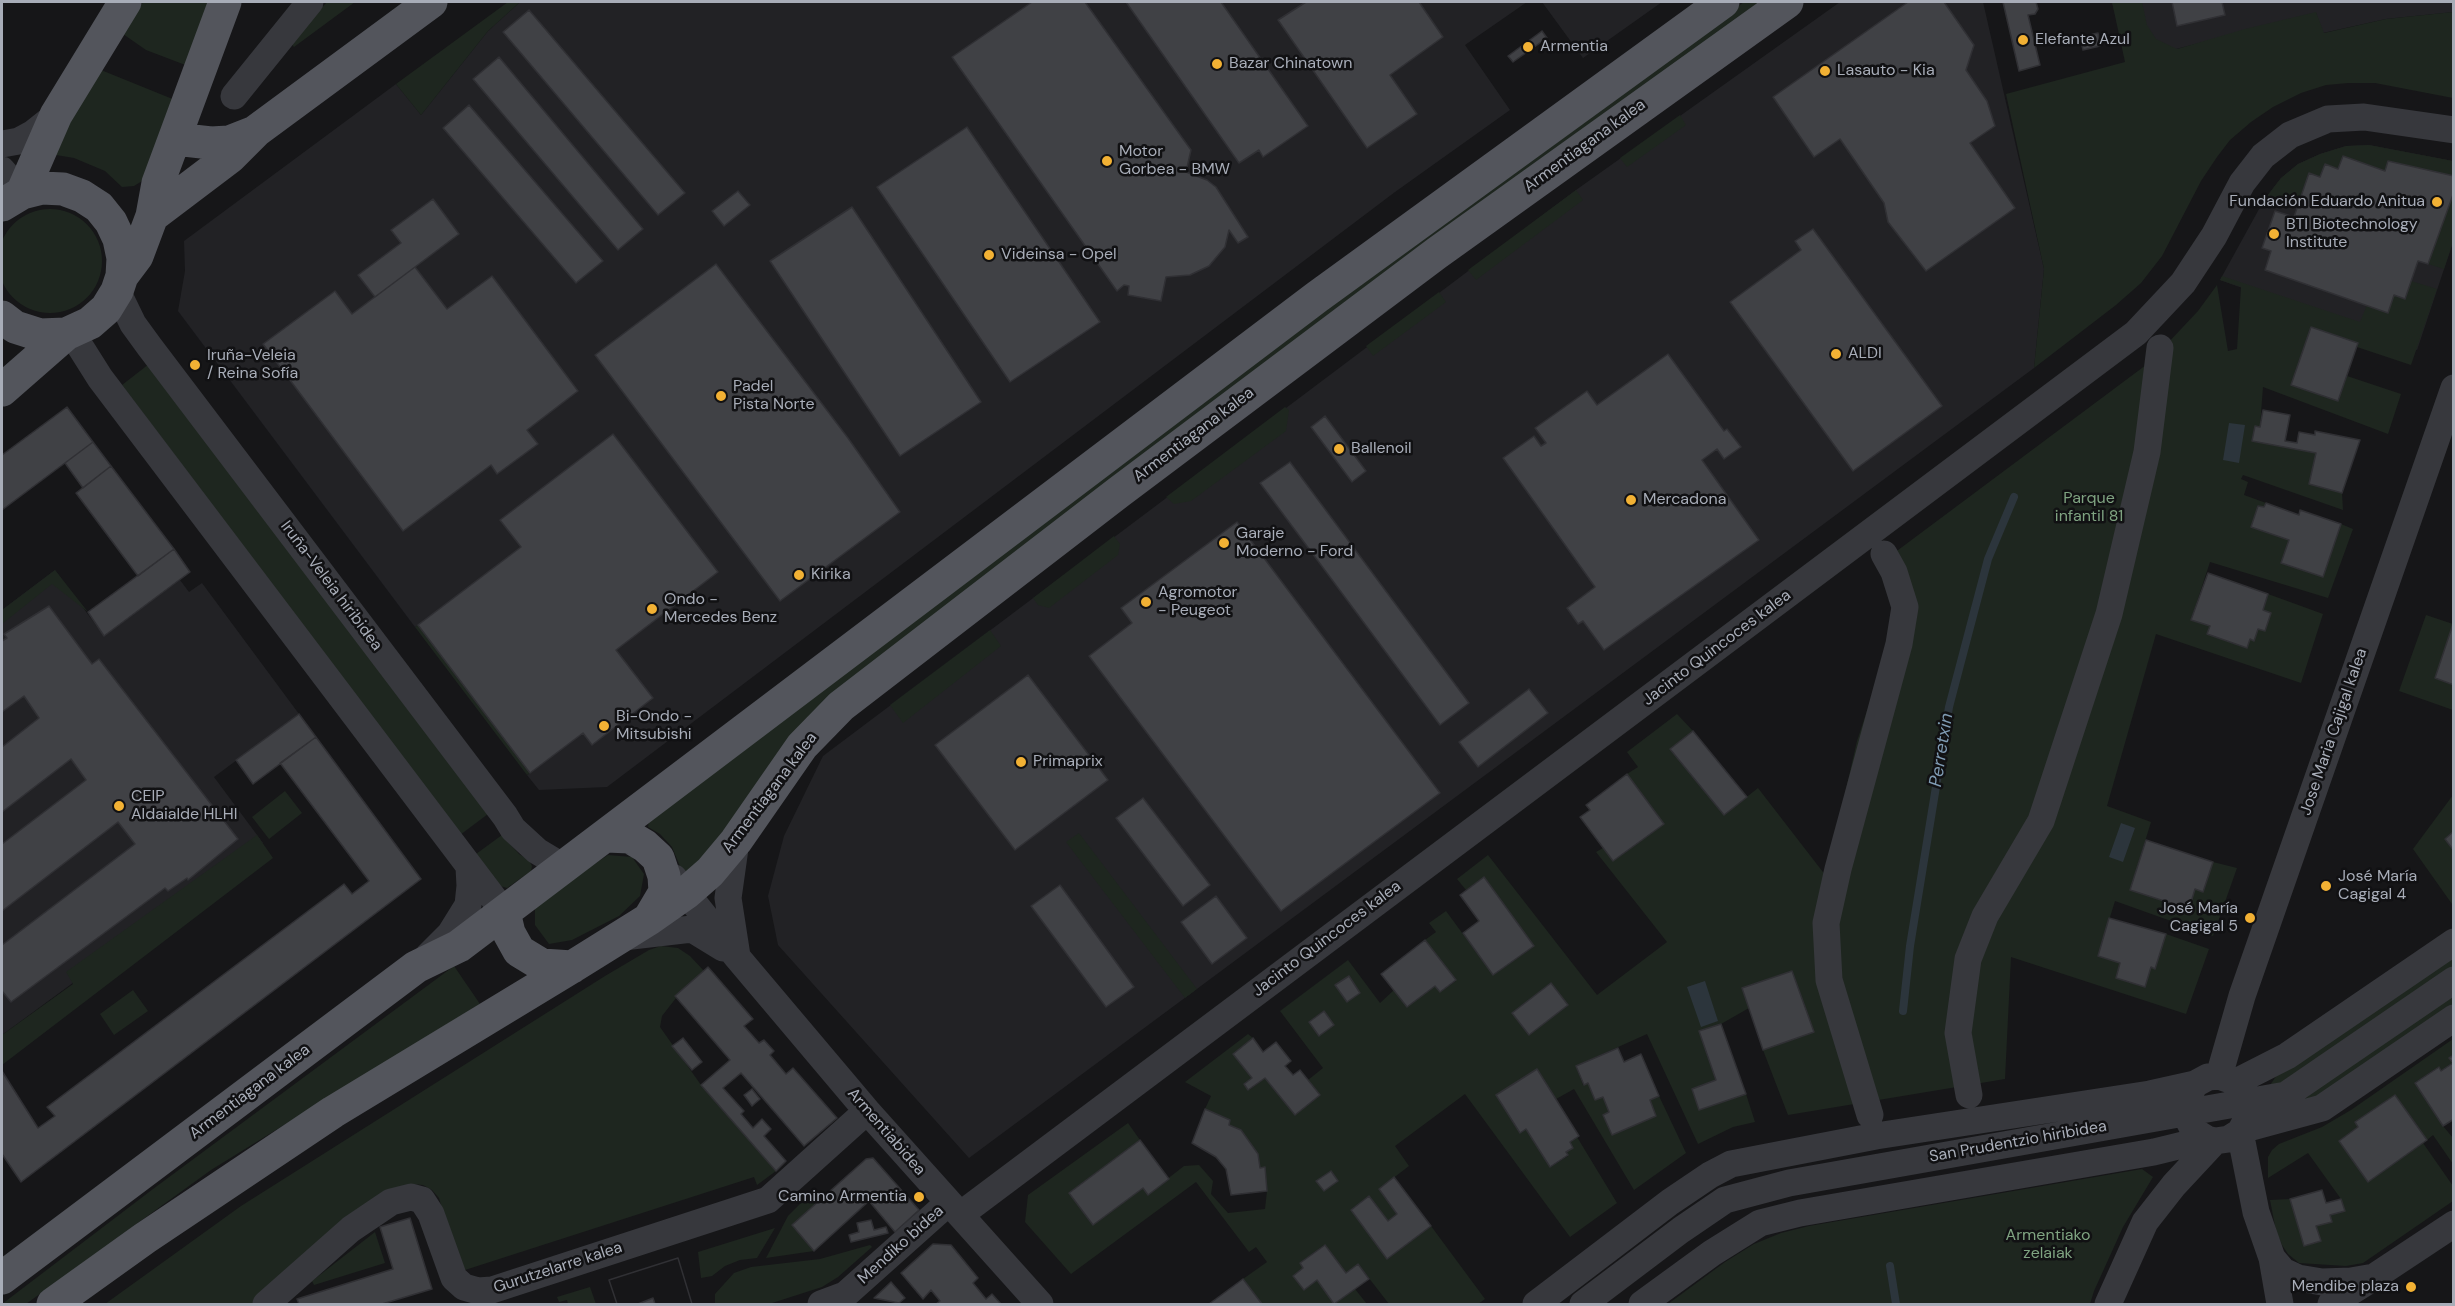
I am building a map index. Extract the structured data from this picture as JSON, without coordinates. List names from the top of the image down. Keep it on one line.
{"streets":{"main road":["Armentiagana kalea"],"street":["Iruña-Veleia hiribidea","Jacinto Quincoces kalea","Jose Maria Cajigal kalea","Armentiabidea","San Prudentzio hiribidea","Mendiko bidea","Gurutzelarre kalea"]},"crossings":[["Armentiagana kalea","Iruña-Veleia hiribidea"],["Armentiagana kalea","Armentiabidea"],["Jacinto Quincoces kalea","Armentiabidea"],["Jacinto Quincoces kalea","Mendiko bidea"],["Jose Maria Cajigal kalea","San Prudentzio hiribidea"],["Armentiabidea","Mendiko bidea"],["Armentiabidea","Gurutzelarre kalea"]],"water":["Perretxin"],"parks":["Parque infantil 81","Armentiako zelaiak"],"places":["Elefante Azul","Armentia","Bazar Chinatown","Lasauto - Kia","Motor Gorbea - BMW","Fundación Eduardo Anitua","BTI Biotechnology Institute","Videinsa - Opel","ALDI","Iruña-Veleia / Reina Sofía","Padel Pista Norte","Ballenoil","Mercadona","Garaje Moderno - Ford","Kirika","Agromotor - Peugeot","Ondo - Mercedes Benz","Bi-Ondo - Mitsubishi","Primaprix","CEIP Aldaialde HLHI","José María Cagigal 4","José María Cagigal 5","Camino Armentia","Mendibe plaza"]}
